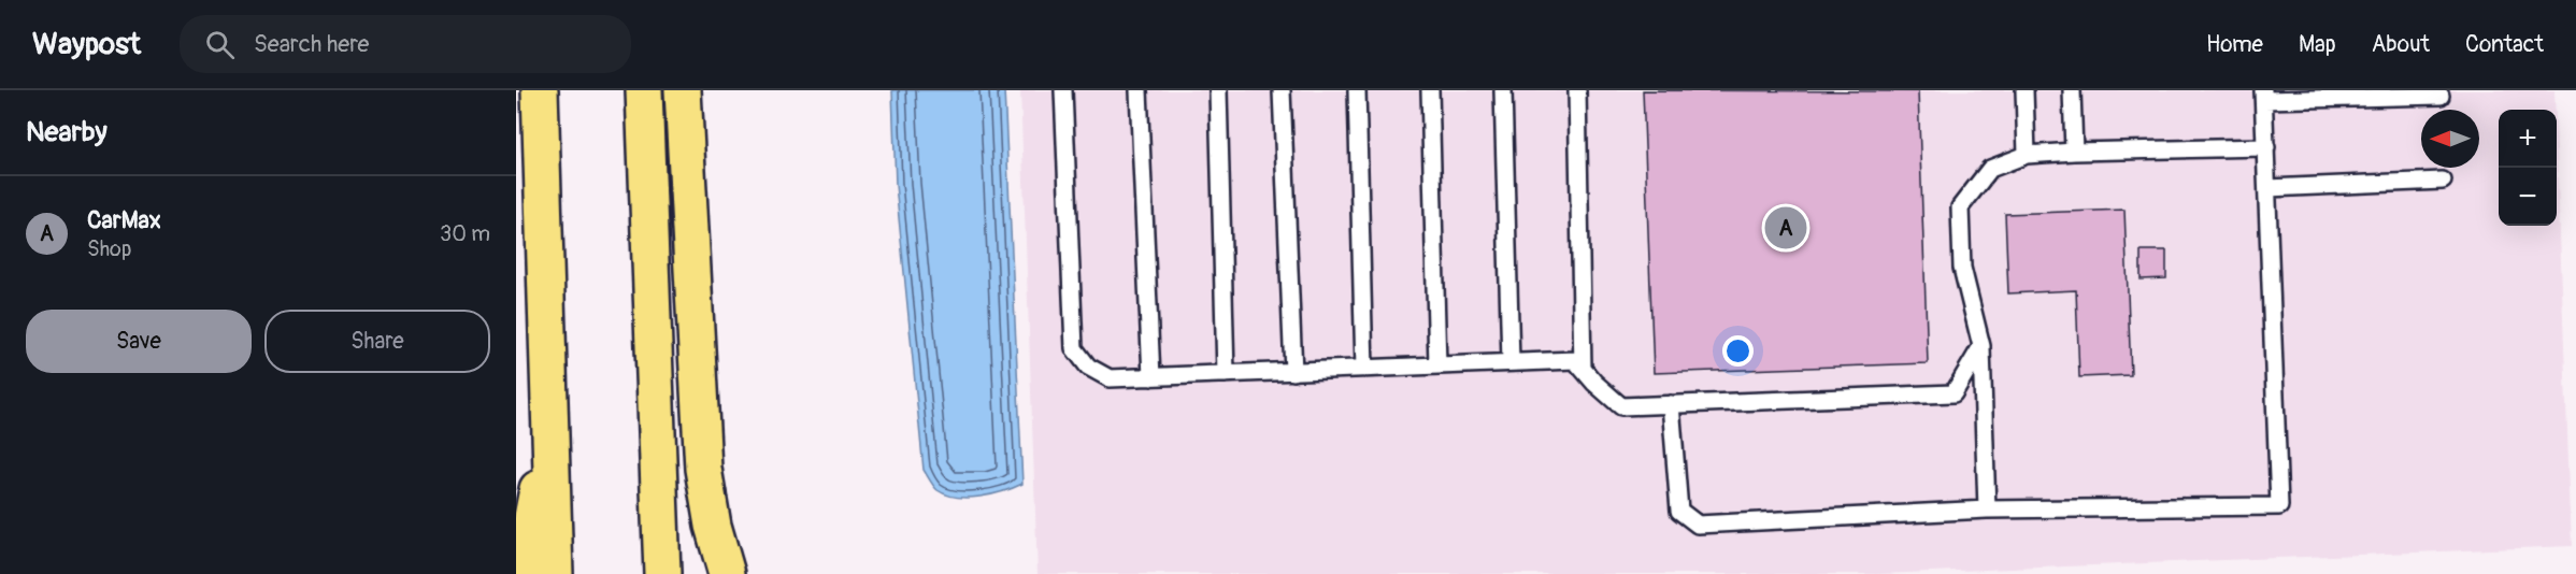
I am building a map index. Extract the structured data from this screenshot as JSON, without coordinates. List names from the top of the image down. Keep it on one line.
{"north":"left","page":{"header":"Waypost","search":"Search here","nav":["Home","Map","About","Contact"],"heading":"Nearby","map_buttons":["+","−"],"list":[{"mark":"A","name":"CarMax","note":"Shop","value":"30 m"}],"pins":"A","buttons":["Save","Share"]}}
